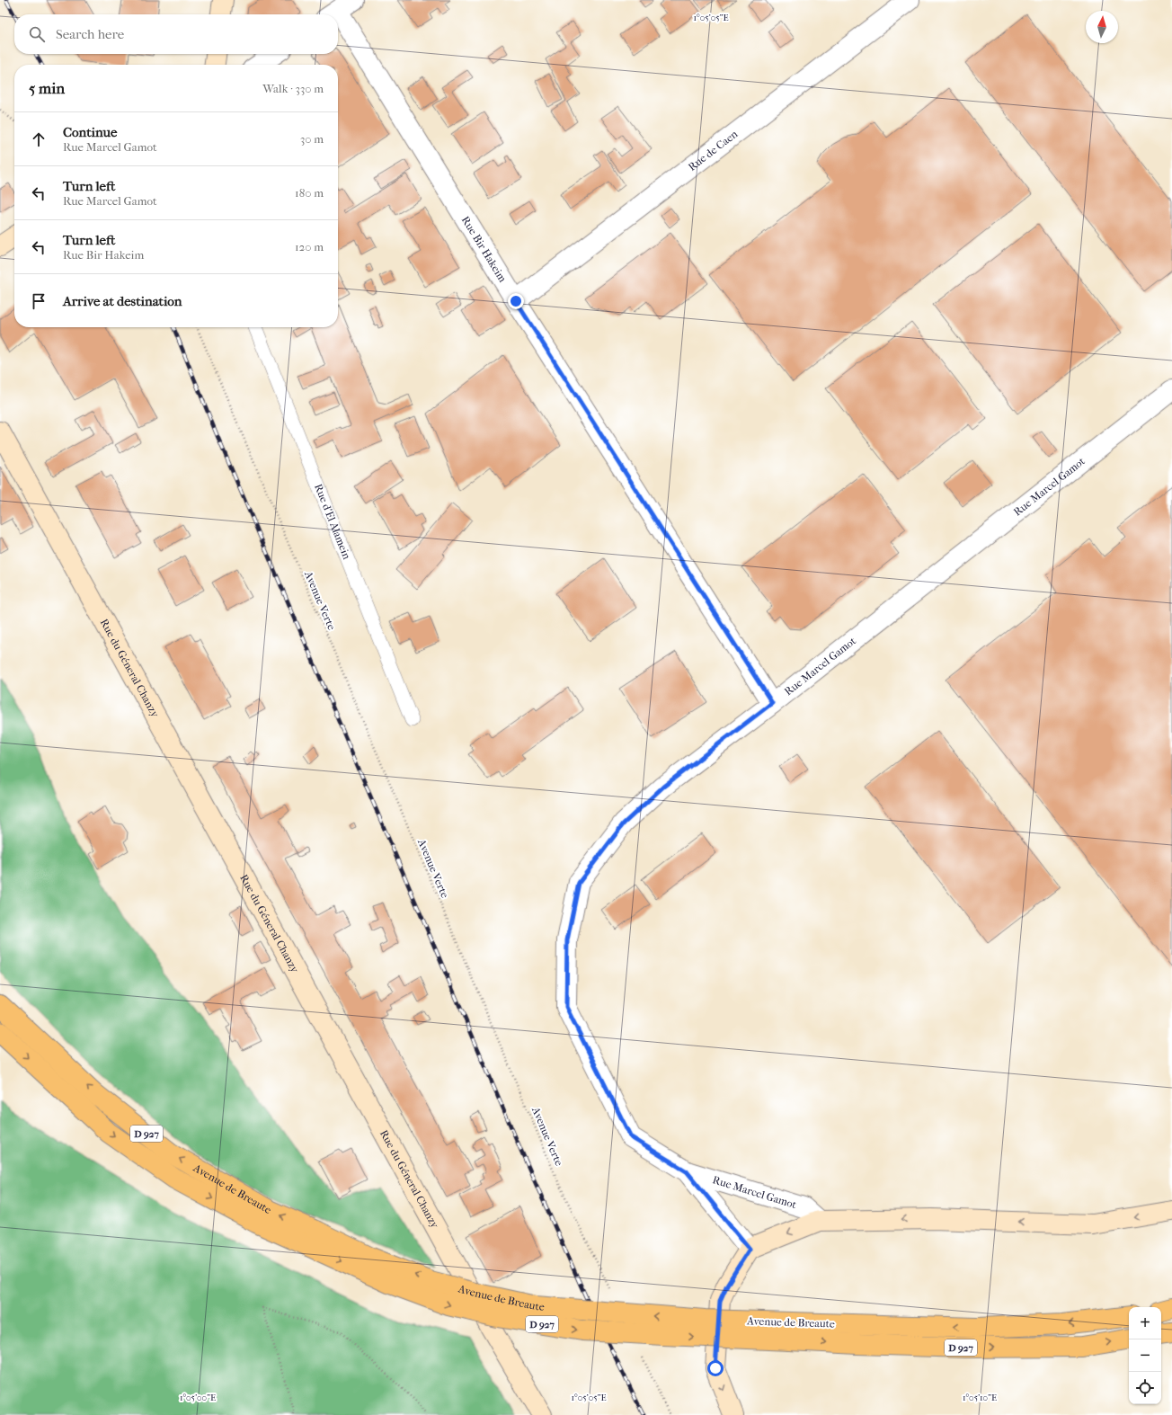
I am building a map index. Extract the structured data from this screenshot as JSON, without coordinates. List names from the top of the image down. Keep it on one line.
{"streets":{"main road":["Rue du Géneral Chanzy","D 927","Avenue de Breaute"],"street":["Rue de Caen","Rue Bir Hakeim","Rue Marcel Gamot"],"lane":["Rue d'El Alamein"],"path":["Avenue Verte"]},"crossings":[["Rue de Caen","Rue Bir Hakeim"],["Rue Bir Hakeim","Rue Marcel Gamot"]],"north":"top","page":{"search":"Search here","heading":["5 min","Walk · 330 m"],"list":[["Continue","Rue Marcel Gamot","30 m"],["Turn left","Rue Marcel Gamot","180 m"],["Turn left","Rue Bir Hakeim","120 m"],"Arrive at destination"],"map_buttons":["+","−"]},"coordinates":["1°05'05\"E","1°05'00\"E","1°05'10\"E"]}
